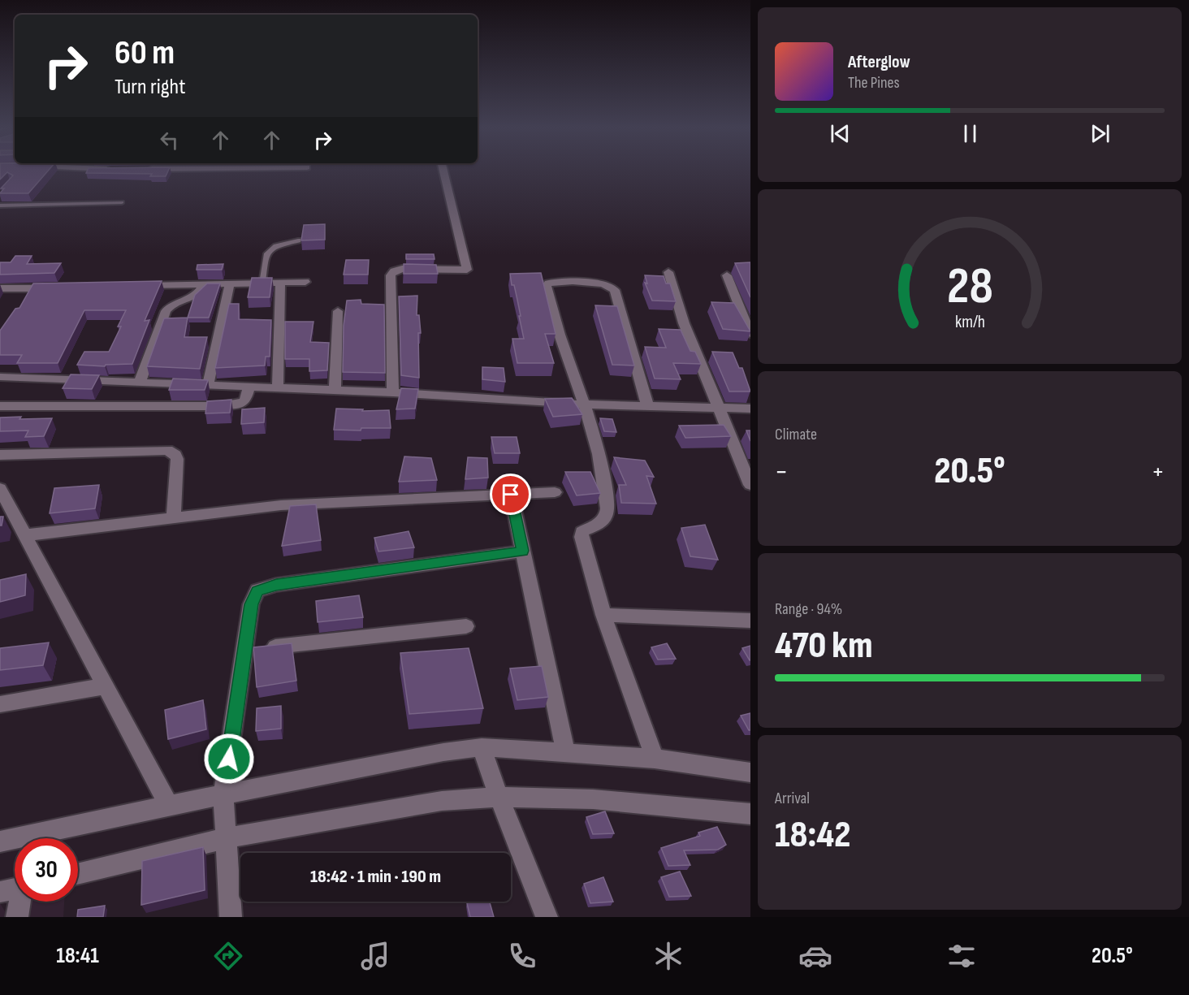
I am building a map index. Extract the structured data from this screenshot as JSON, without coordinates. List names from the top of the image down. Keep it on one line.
{"page":{"turn":["60 m","Turn right"],"song":["Afterglow","The Pines"],"tile":["Climate",["Range · 94%","470 km"],["Arrival","18:42"]],"heat":["−","20.5°","+"],"limit":"30","trip":"18:42 · 1 min · 190 m","tabs":["18:41","20.5°"],"gauge":["28","km/h"]}}
